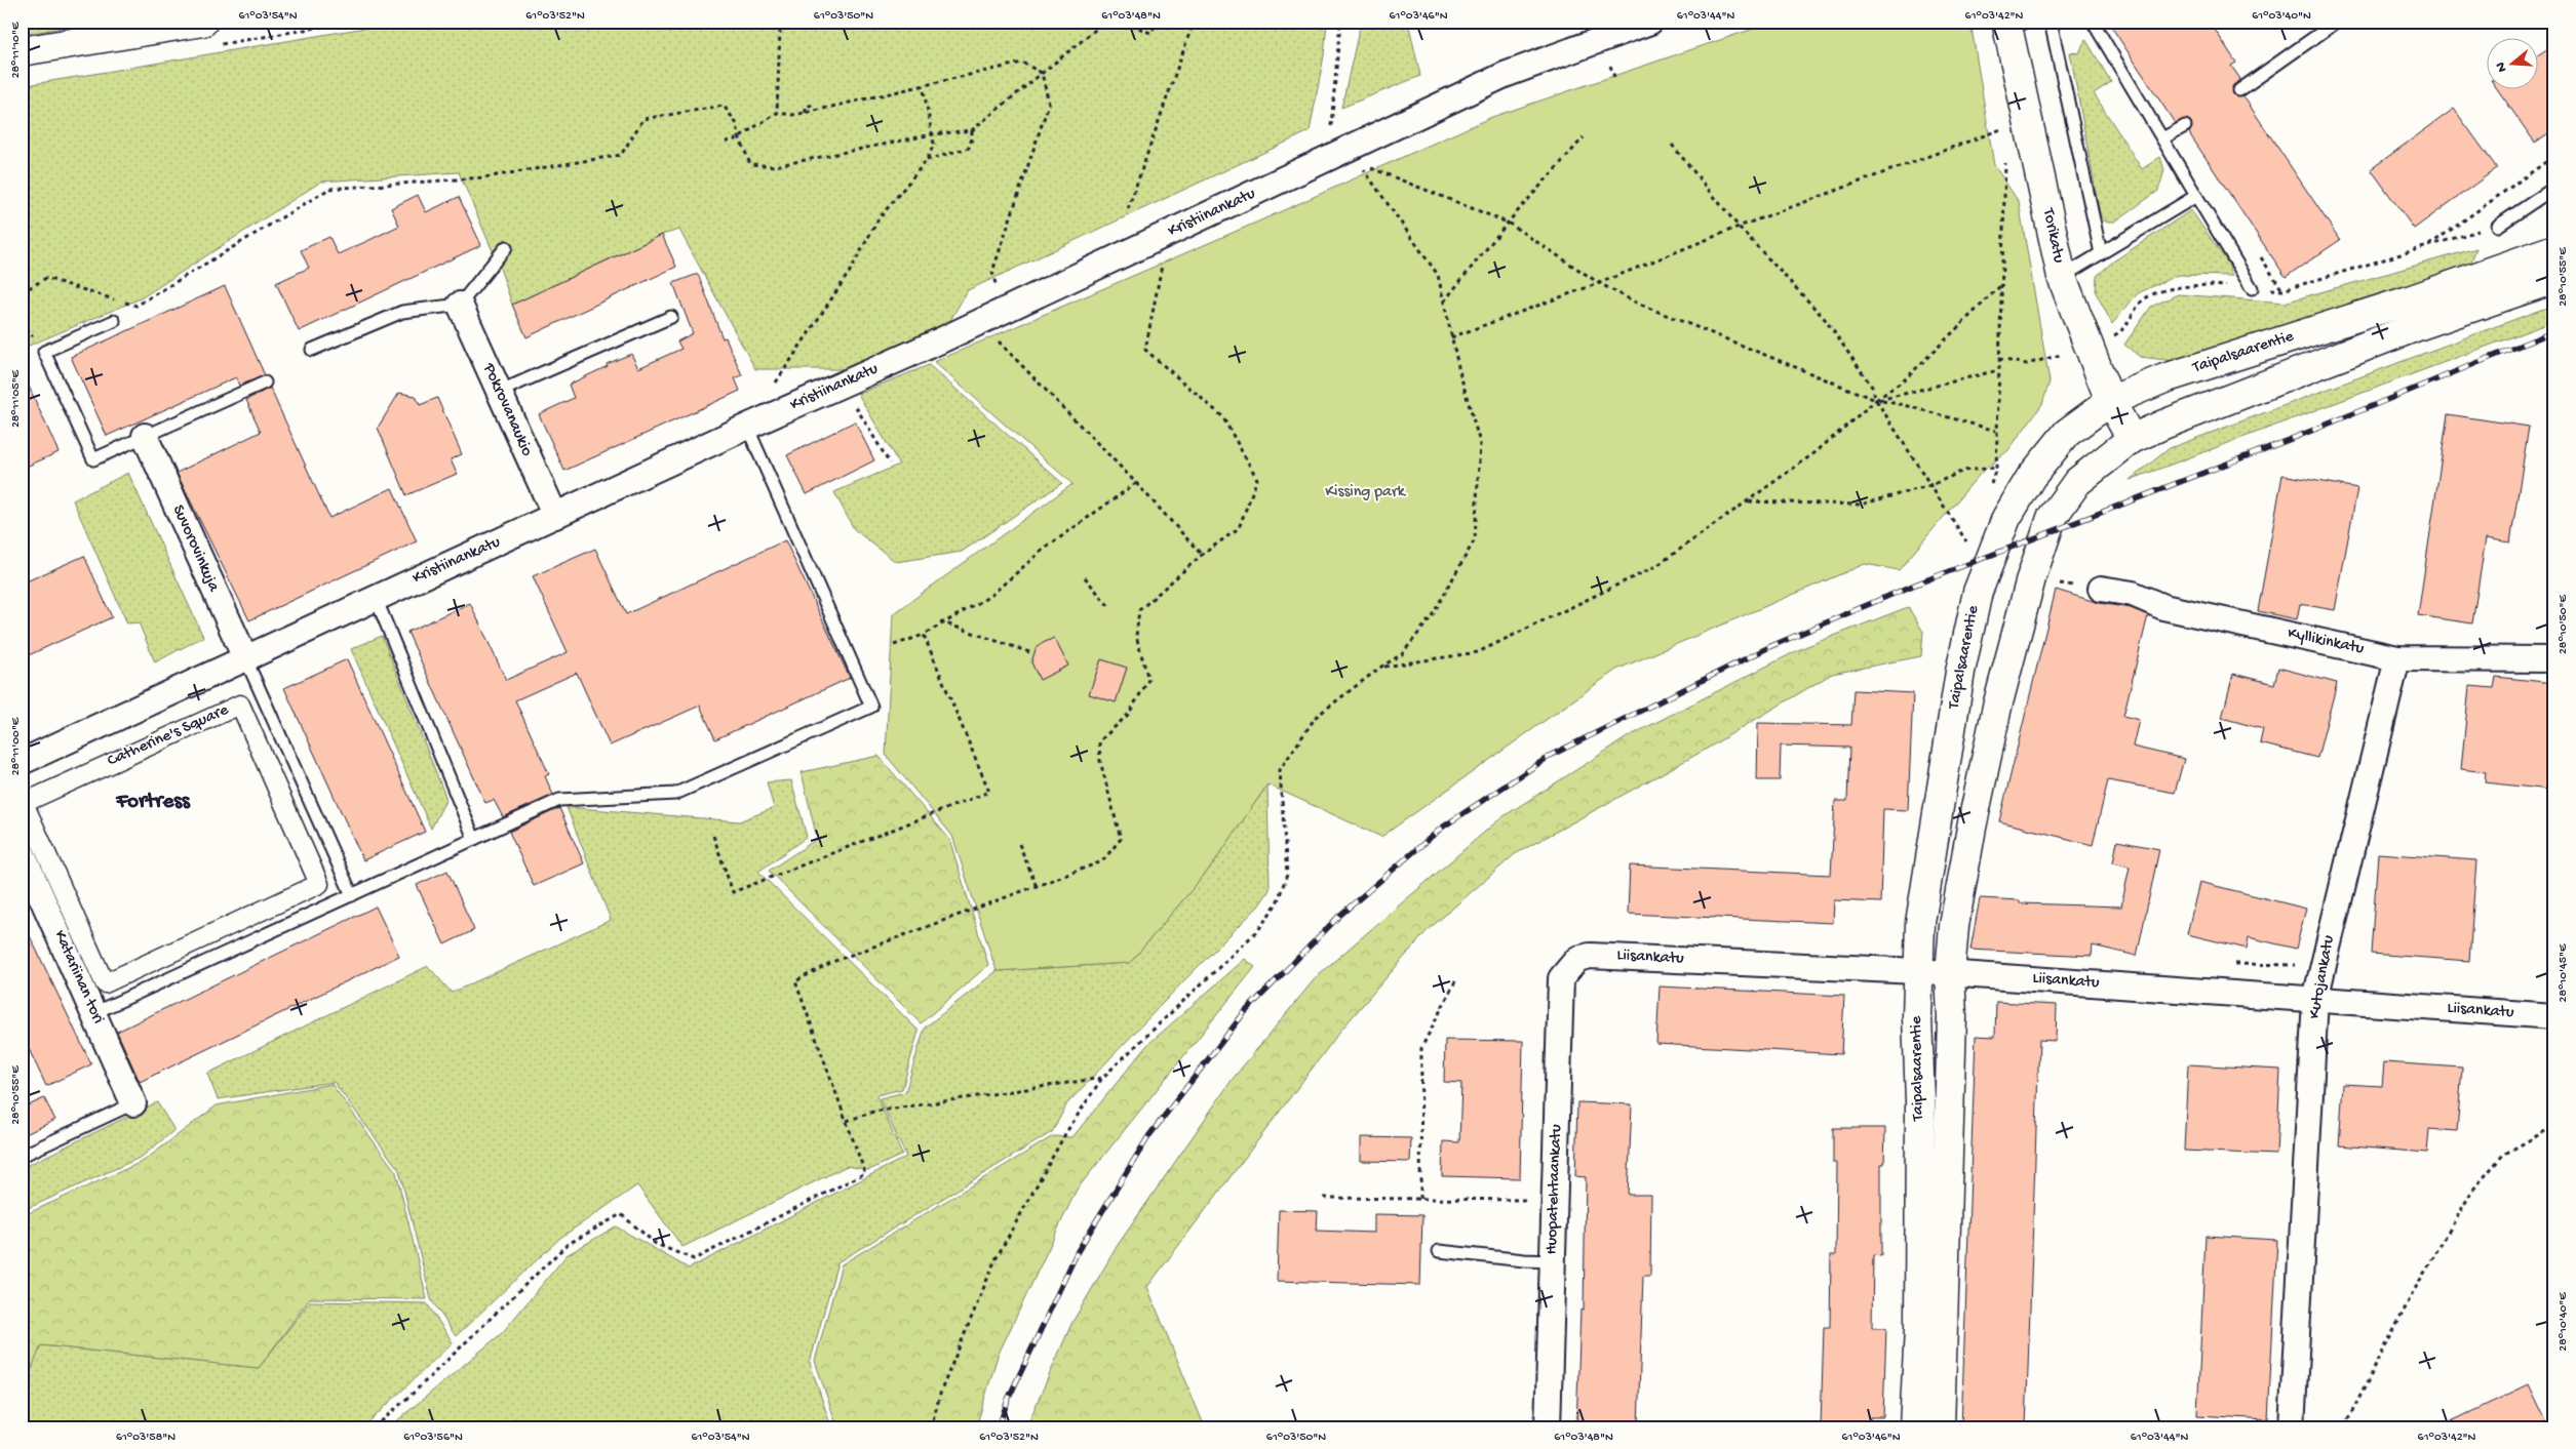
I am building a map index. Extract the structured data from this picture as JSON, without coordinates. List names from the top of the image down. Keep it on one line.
{"streets":{"main road":["Torikatu","Taipalsaarentie"],"street":["Kristiinankatu","Pokrovanaukio","Suvorovinkuja","Kyllikinkatu","Catherine's Square","Liisankatu","Katariinan tori","Kutojankatu","Huopatehtaankatu"]},"crossings":[["Kristiinankatu","Pokrovanaukio"],["Kristiinankatu","Suvorovinkuja"],["Torikatu","Taipalsaarentie"],["Taipalsaarentie","Liisankatu"],["Kyllikinkatu","Kutojankatu"],["Liisankatu","Kutojankatu"],["Liisankatu","Huopatehtaankatu"]],"districts":["Fortress"],"parks":["Kissing park"],"north":"left","coordinates":["61°03'54\"N","61°03'52\"N","61°03'50\"N","61°03'48\"N","61°03'46\"N","61°03'44\"N","61°03'42\"N","61°03'40\"N","28°11'10\"E","28°10'55\"E","28°11'05\"E","28°10'50\"E","28°11'00\"E","28°10'45\"E","28°10'40\"E","61°03'58\"N","61°03'56\"N"]}
